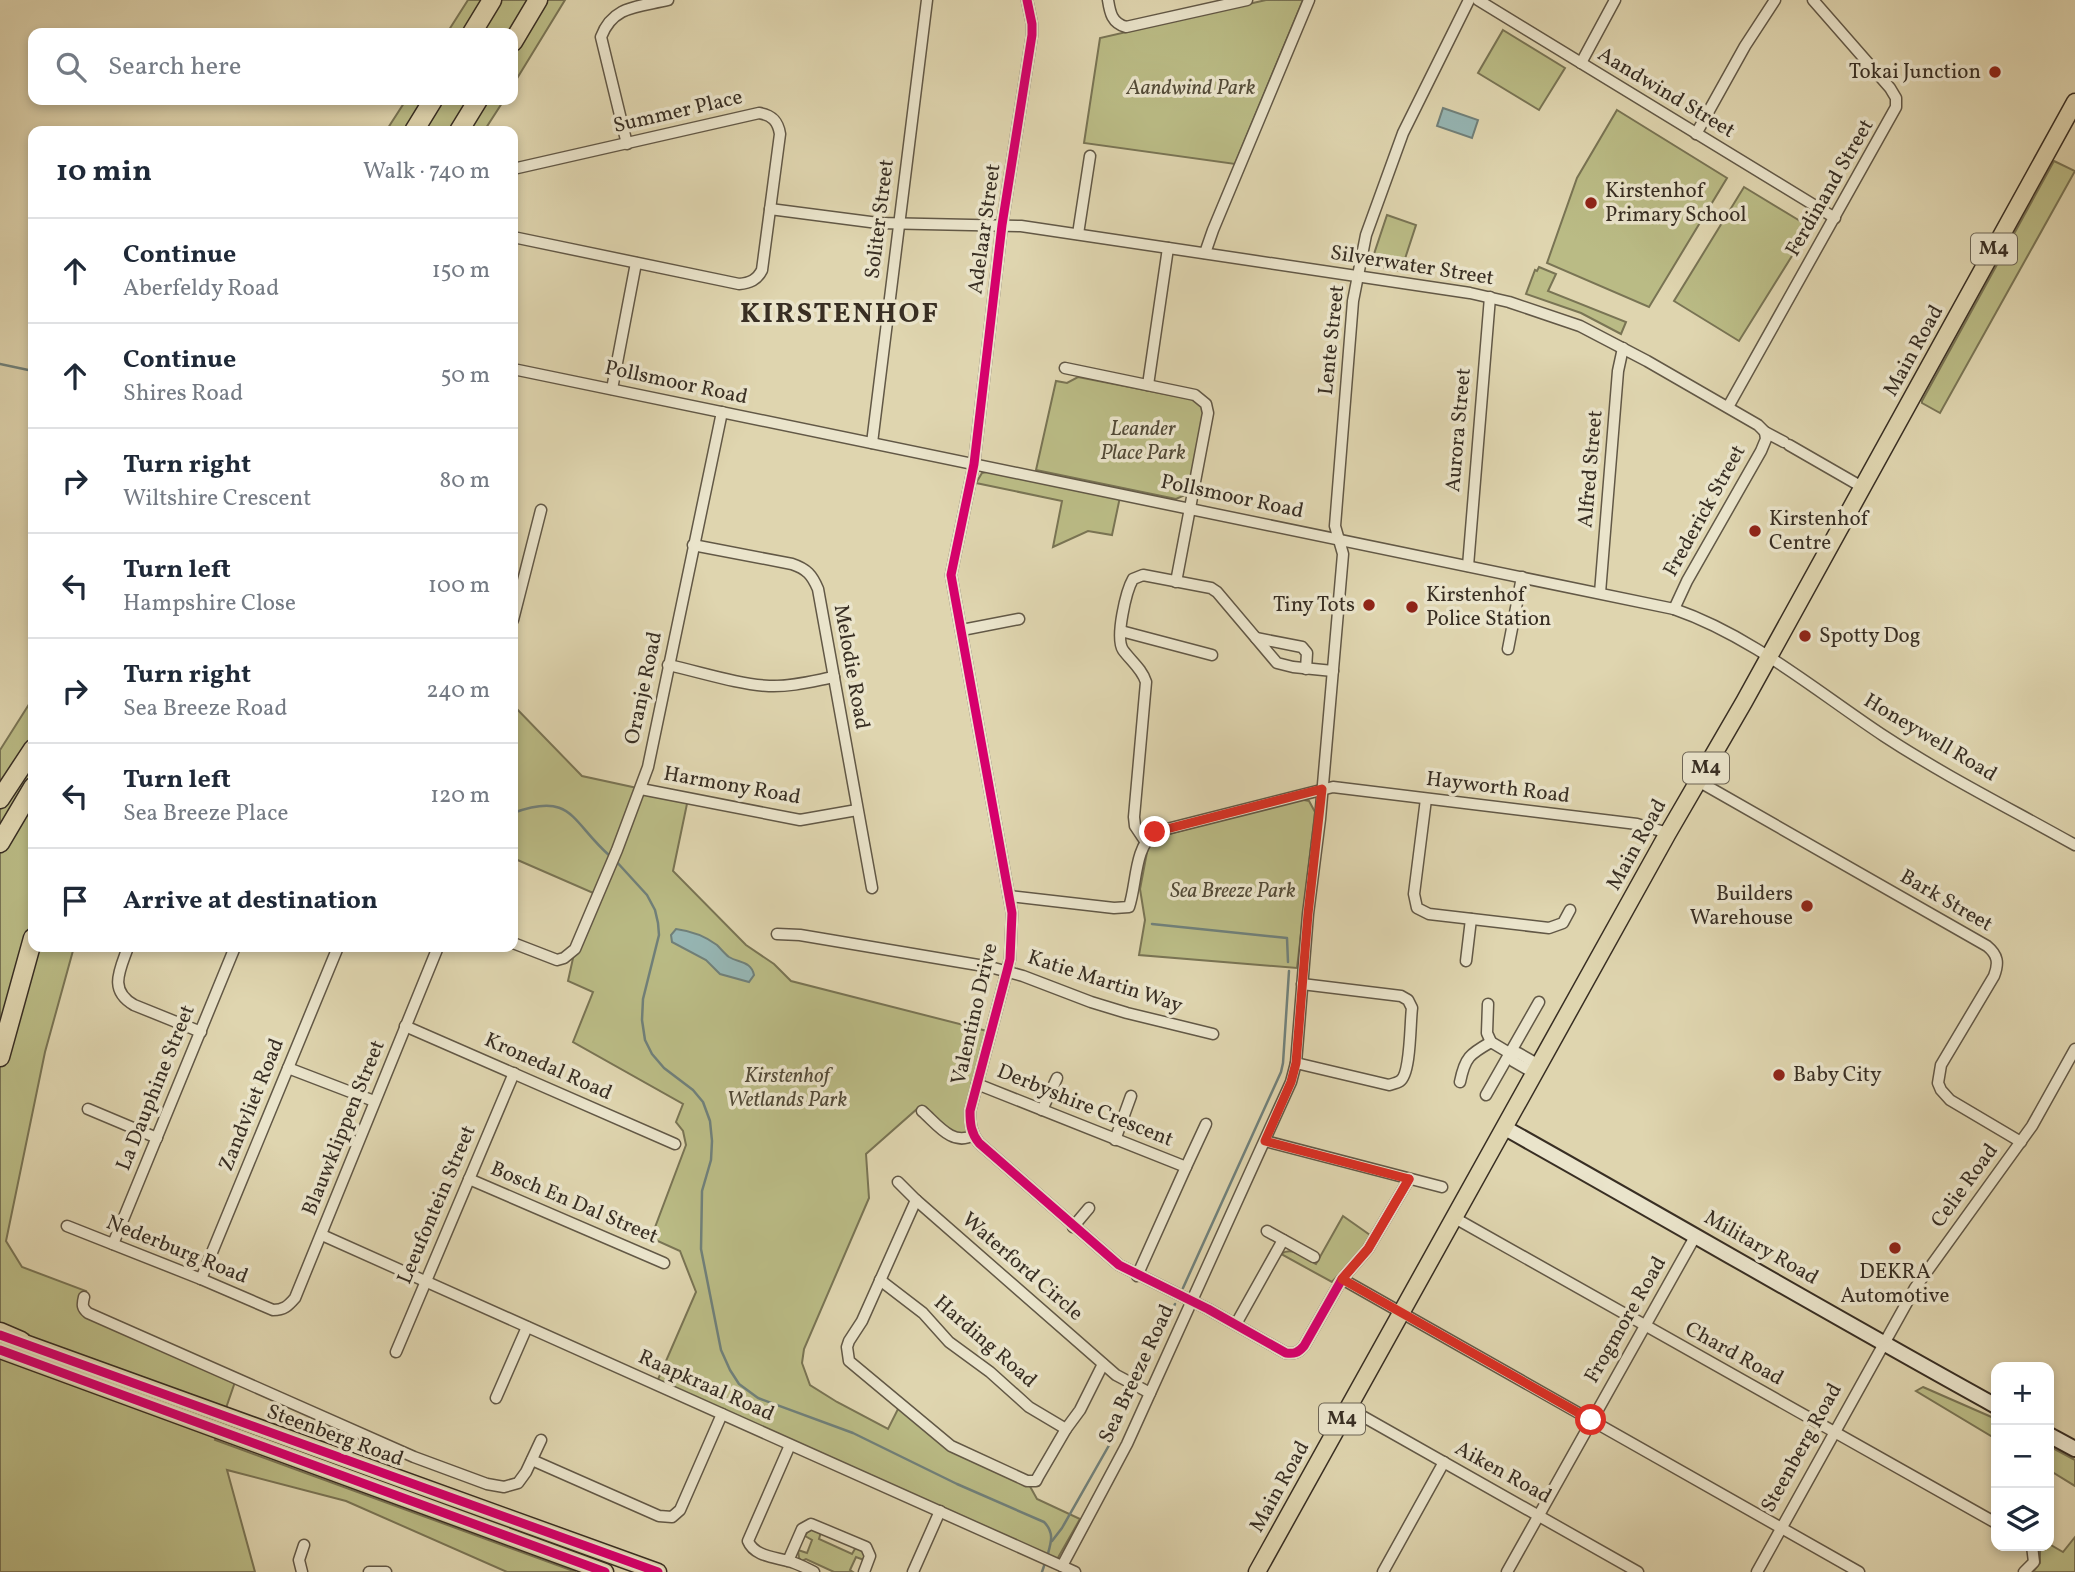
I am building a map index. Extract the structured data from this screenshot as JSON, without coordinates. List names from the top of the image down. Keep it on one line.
{"streets":{"main road":["M4","Main Road","Military Road","Steenberg Road"],"street":["Aandwind Street","Summer Place","Ferdinand Street","Soliter Street","Adelaar Street","Silverwater Street","Lente Street","Pollsmoor Road","Aurora Street","Alfred Street","Frederick Street","Melodie Road","Oranje Road","Honeywell Road","Harmony Road","Hayworth Road","Bark Street","Katie Martin Way","Valentino Drive","Kronedal Road","La Dauphine Street","Zandvliet Road","Derbyshire Crescent","Blauwklippen Street","Celie Road","Bosch En Dal Street","Leeufontein Street","Nederburg Road","Waterford Circle","Frogmore Road","Harding Road","Chard Road","Sea Breeze Road","Raapkraal Road","Aiken Road"]},"crossings":[["Aandwind Street","Ferdinand Street"],["Summer Place","Silverwater Street"],["Ferdinand Street","Silverwater Street"],["Soliter Street","Silverwater Street"],["Soliter Street","Pollsmoor Road"],["Adelaar Street","Silverwater Street"],["Adelaar Street","Pollsmoor Road"],["Adelaar Street","Valentino Drive"],["Silverwater Street","Lente Street"],["Silverwater Street","Main Road"],["Silverwater Street","Aurora Street"],["Silverwater Street","Alfred Street"],["Silverwater Street","Frederick Street"],["Lente Street","Pollsmoor Road"],["Lente Street","Sea Breeze Road"],["Main Road","Pollsmoor Road"],["Main Road","Honeywell Road"],["Main Road","Hayworth Road"],["Main Road","Bark Street"],["Main Road","Military Road"],["Main Road","Chard Road"],["Main Road","Aiken Road"],["Pollsmoor Road","Aurora Street"],["Pollsmoor Road","Alfred Street"],["Pollsmoor Road","Frederick Street"],["Pollsmoor Road","Oranje Road"],["Pollsmoor Road","Honeywell Road"],["Pollsmoor Road","Valentino Drive"],["Pollsmoor Road","Sea Breeze Road"],["Melodie Road","Oranje Road"],["Melodie Road","Harmony Road"],["Oranje Road","Harmony Road"],["Hayworth Road","Sea Breeze Road"],["Bark Street","Celie Road"],["Katie Martin Way","Valentino Drive"],["Valentino Drive","Derbyshire Crescent"],["Kronedal Road","Blauwklippen Street"],["Kronedal Road","Leeufontein Street"],["La Dauphine Street","Nederburg Road"],["Zandvliet Road","Nederburg Road"],["Blauwklippen Street","Nederburg Road"],["Blauwklippen Street","Raapkraal Road"],["Celie Road","Military Road"],["Celie Road","Steenberg Road"],["Bosch En Dal Street","Leeufontein Street"],["Leeufontein Street","Raapkraal Road"],["Military Road","Frogmore Road"],["Military Road","Steenberg Road"],["Waterford Circle","Sea Breeze Road"],["Frogmore Road","Chard Road"],["Frogmore Road","Aiken Road"],["Chard Road","Steenberg Road"],["Sea Breeze Road","Raapkraal Road"]],"districts":["KIRSTENHOF"],"parks":["Aandwind Park","Leander Place Park","Sea Breeze Park","Kirstenhof Wetlands Park"],"places":["Tokai Junction","Kirstenhof Primary School","Kirstenhof Centre","Tiny Tots","Kirstenhof Police Station","Spotty Dog","Builders Warehouse","Baby City","DEKRA Automotive"],"page":{"search":"Search here","heading":["10 min","Walk · 740 m"],"list":[["Continue","Aberfeldy Road","150 m"],["Continue","Shires Road","50 m"],["Turn right","Wiltshire Crescent","80 m"],["Turn left","Hampshire Close","100 m"],["Turn right","Sea Breeze Road","240 m"],["Turn left","Sea Breeze Place","120 m"],"Arrive at destination"],"map_buttons":["+","−"]}}
